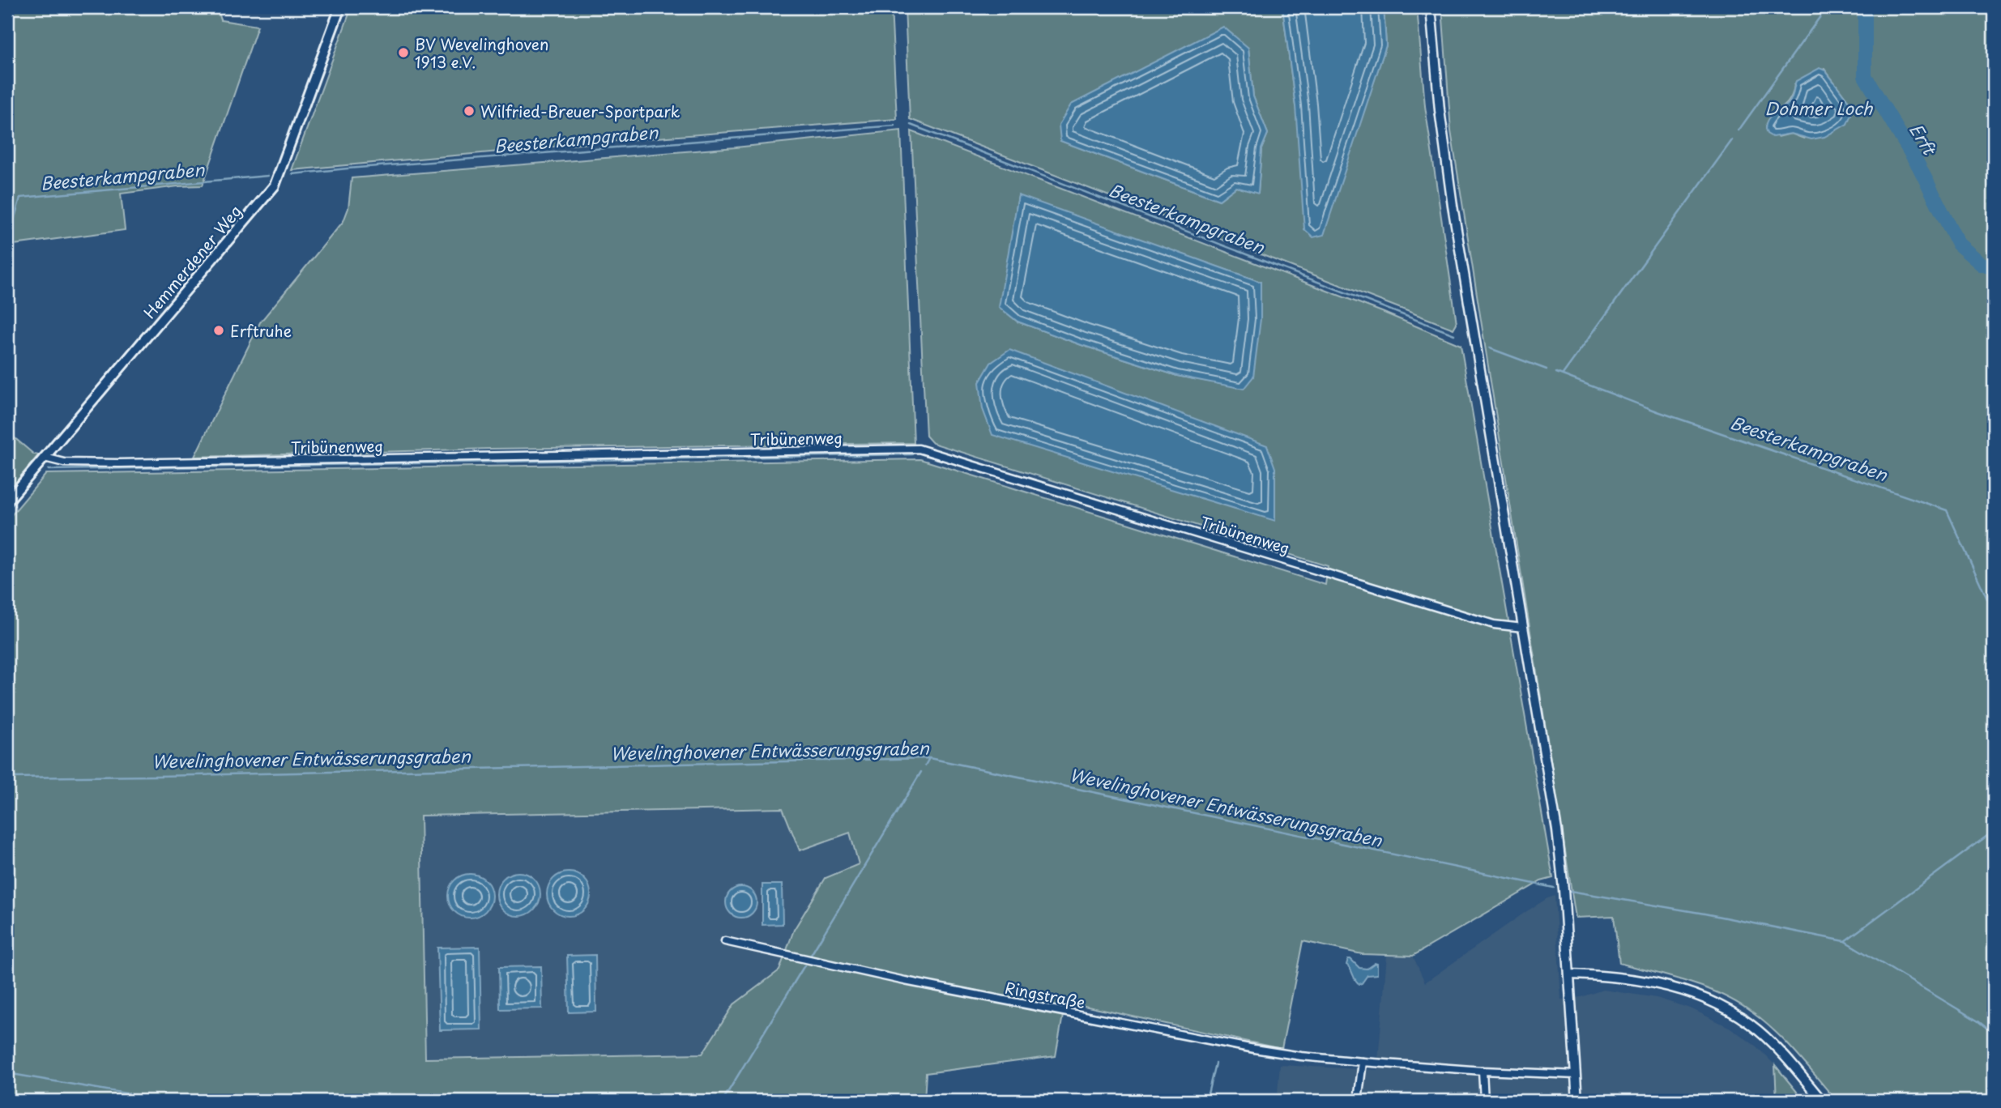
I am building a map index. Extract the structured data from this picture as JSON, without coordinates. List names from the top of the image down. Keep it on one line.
{"streets":{"main road":["Hemmerdener Weg"],"street":["Tribünenweg","Ringstraße"]},"crossings":[["Hemmerdener Weg","Tribünenweg"]],"water":["Dohmer Loch","Beesterkampgraben","Erft","Wevelinghovener Entwässerungsgraben"],"places":["BV Wevelinghoven 1913 e.V.","Wilfried-Breuer-Sportpark","Erftruhe"]}
